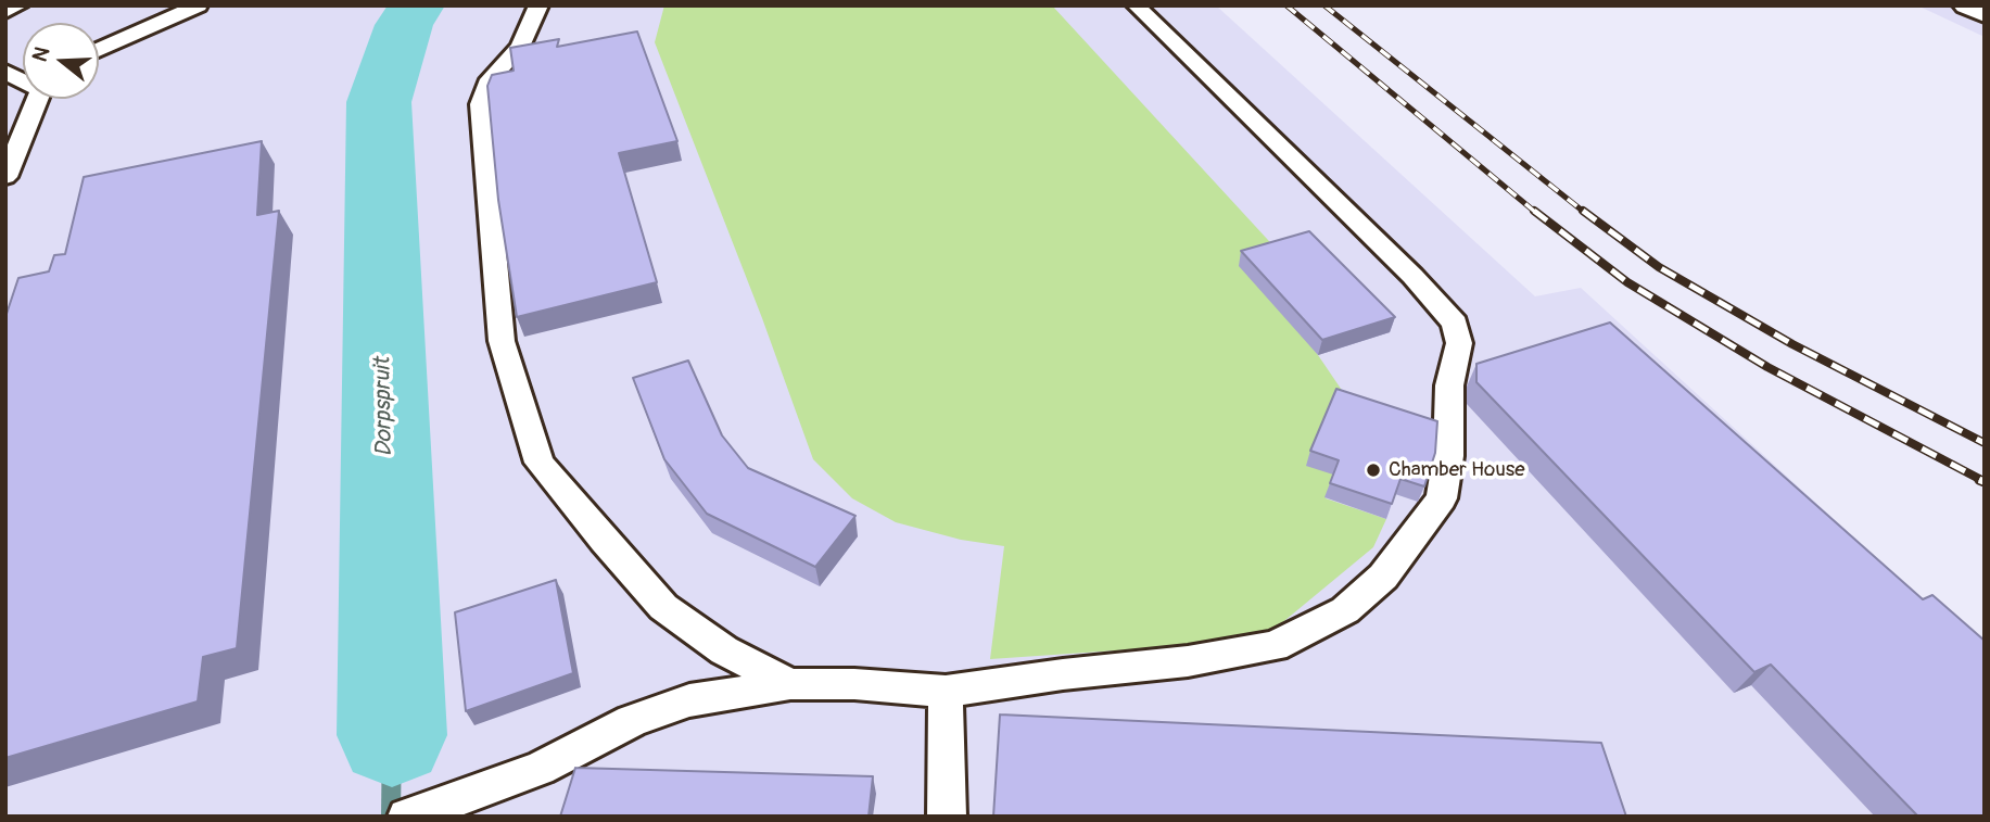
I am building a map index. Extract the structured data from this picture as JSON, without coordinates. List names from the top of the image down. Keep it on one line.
{"water":["Dorpspruit"],"places":["Chamber House"],"north":"left"}
